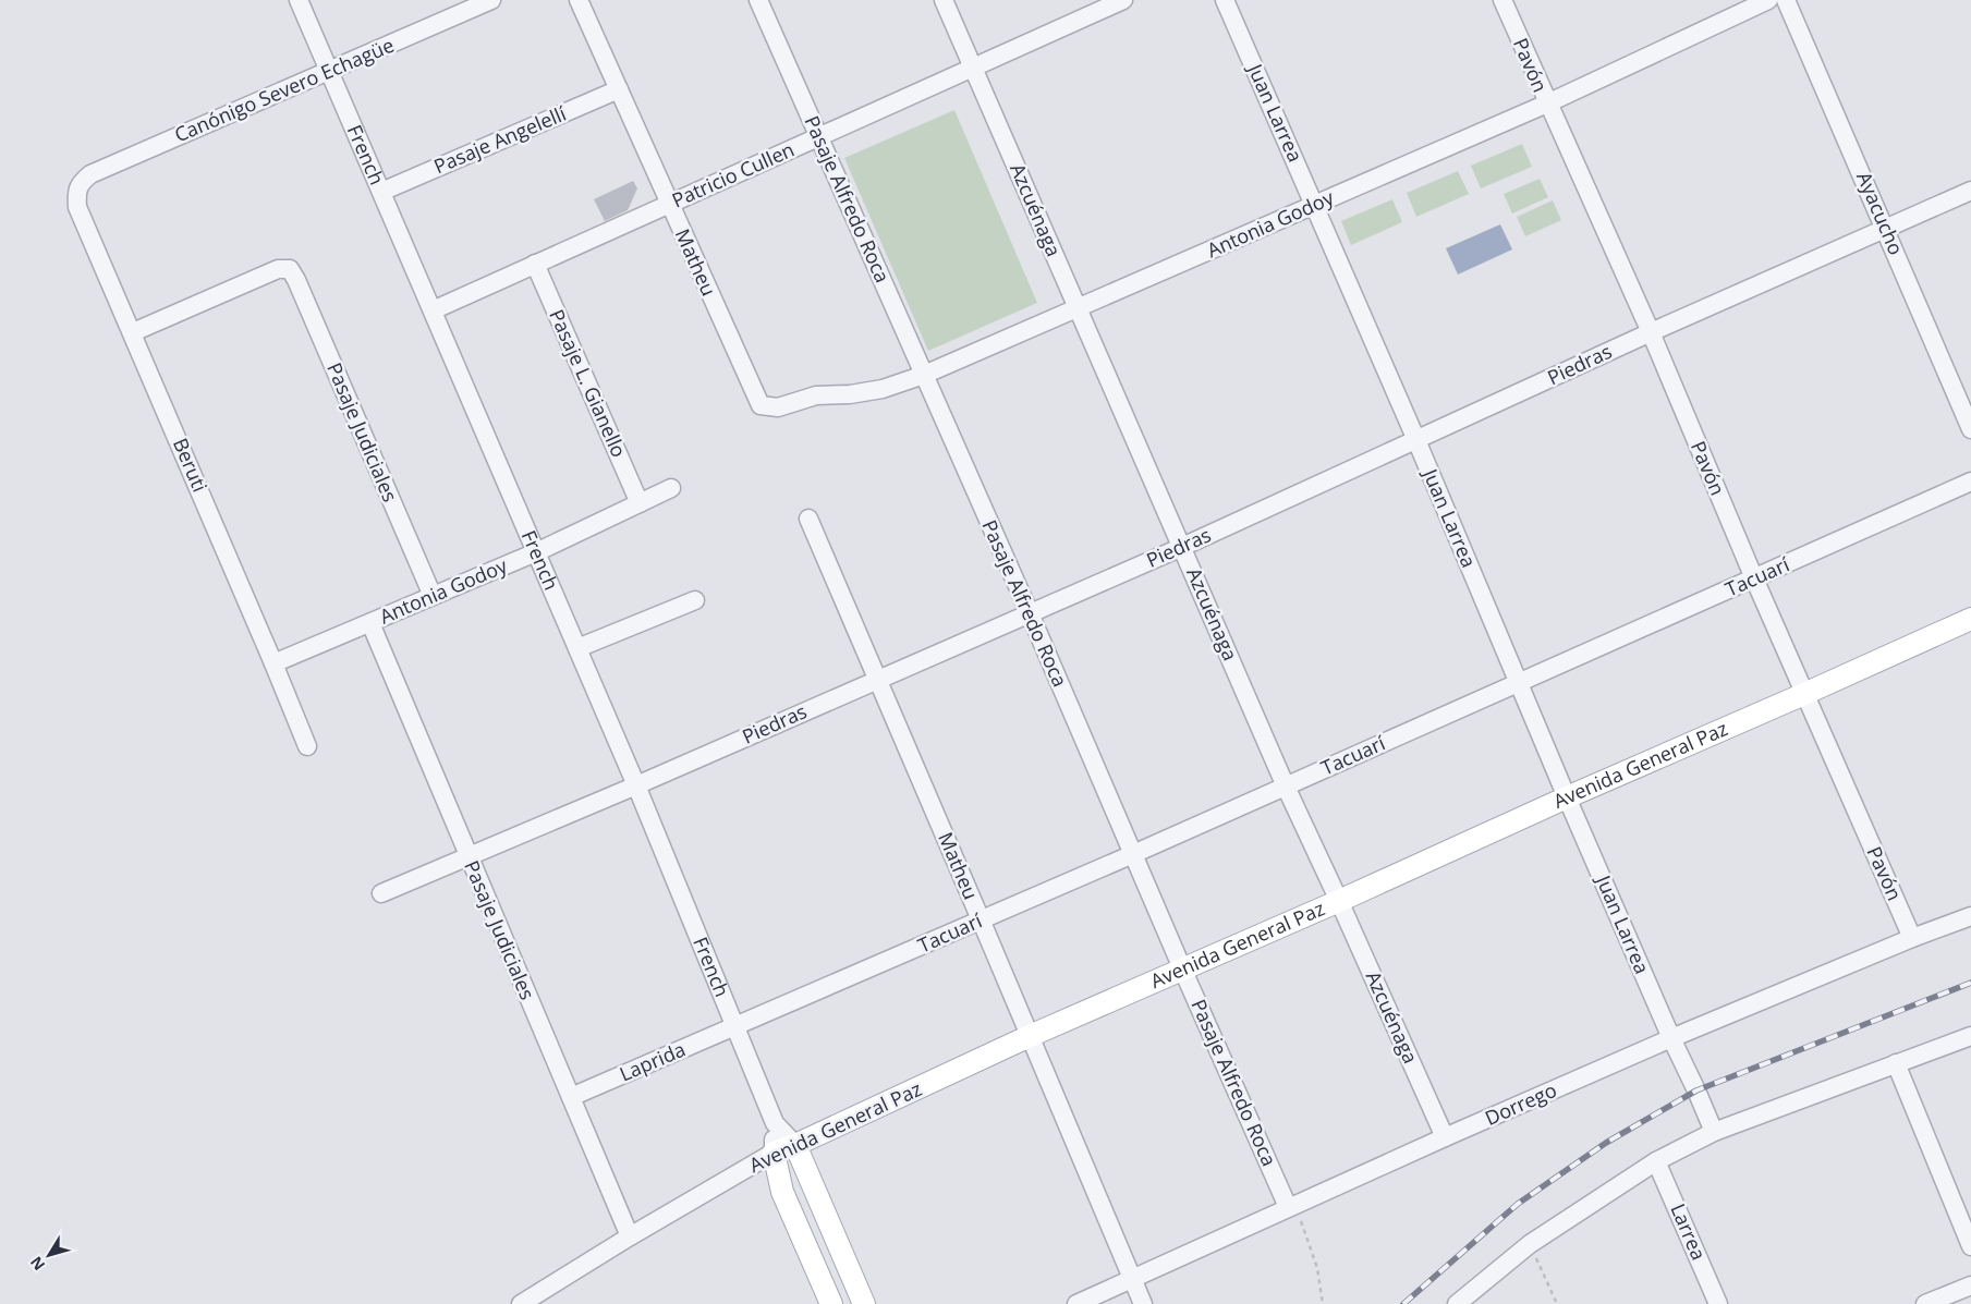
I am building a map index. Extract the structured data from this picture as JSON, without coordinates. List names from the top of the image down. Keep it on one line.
{"streets":{"main road":["French","Avenida General Paz"],"street":["Pavón","Canónigo Severo Echagüe","Juan Larrea","Pasaje Angelellí","Patricio Cullen","Pasaje Alfredo Roca","Azcuénaga","Ayacucho","Antonia Godoy","Matheu","Piedras","Pasaje L. Gianello","Pasaje Judiciales","Beruti","Tacuarí","Laprida","Dorrego","Larrea"]},"crossings":[["Pavón","Antonia Godoy"],["Pavón","Piedras"],["Pavón","Tacuarí"],["Pavón","Avenida General Paz"],["Pavón","Dorrego"],["Canónigo Severo Echagüe","French"],["Canónigo Severo Echagüe","Beruti"],["Juan Larrea","Antonia Godoy"],["Juan Larrea","Piedras"],["Juan Larrea","Tacuarí"],["Juan Larrea","Avenida General Paz"],["Juan Larrea","Dorrego"],["Pasaje Angelellí","French"],["Pasaje Angelellí","Matheu"],["French","Patricio Cullen"],["French","Antonia Godoy"],["French","Piedras"],["French","Tacuarí"],["French","Avenida General Paz"],["French","Laprida"],["Patricio Cullen","Pasaje Alfredo Roca"],["Patricio Cullen","Azcuénaga"],["Patricio Cullen","Matheu"],["Patricio Cullen","Pasaje L. Gianello"],["Pasaje Alfredo Roca","Antonia Godoy"],["Pasaje Alfredo Roca","Piedras"],["Pasaje Alfredo Roca","Tacuarí"],["Pasaje Alfredo Roca","Avenida General Paz"],["Pasaje Alfredo Roca","Dorrego"],["Azcuénaga","Antonia Godoy"],["Azcuénaga","Piedras"],["Azcuénaga","Tacuarí"],["Azcuénaga","Avenida General Paz"],["Azcuénaga","Dorrego"],["Ayacucho","Piedras"],["Antonia Godoy","Matheu"],["Antonia Godoy","Pasaje L. Gianello"],["Antonia Godoy","Pasaje Judiciales"],["Antonia Godoy","Beruti"],["Matheu","Piedras"],["Matheu","Tacuarí"],["Matheu","Avenida General Paz"],["Matheu","Dorrego"],["Piedras","Pasaje Judiciales"],["Pasaje Judiciales","Beruti"],["Pasaje Judiciales","Avenida General Paz"],["Pasaje Judiciales","Laprida"],["Tacuarí","Laprida"]],"north":"bottom left"}
